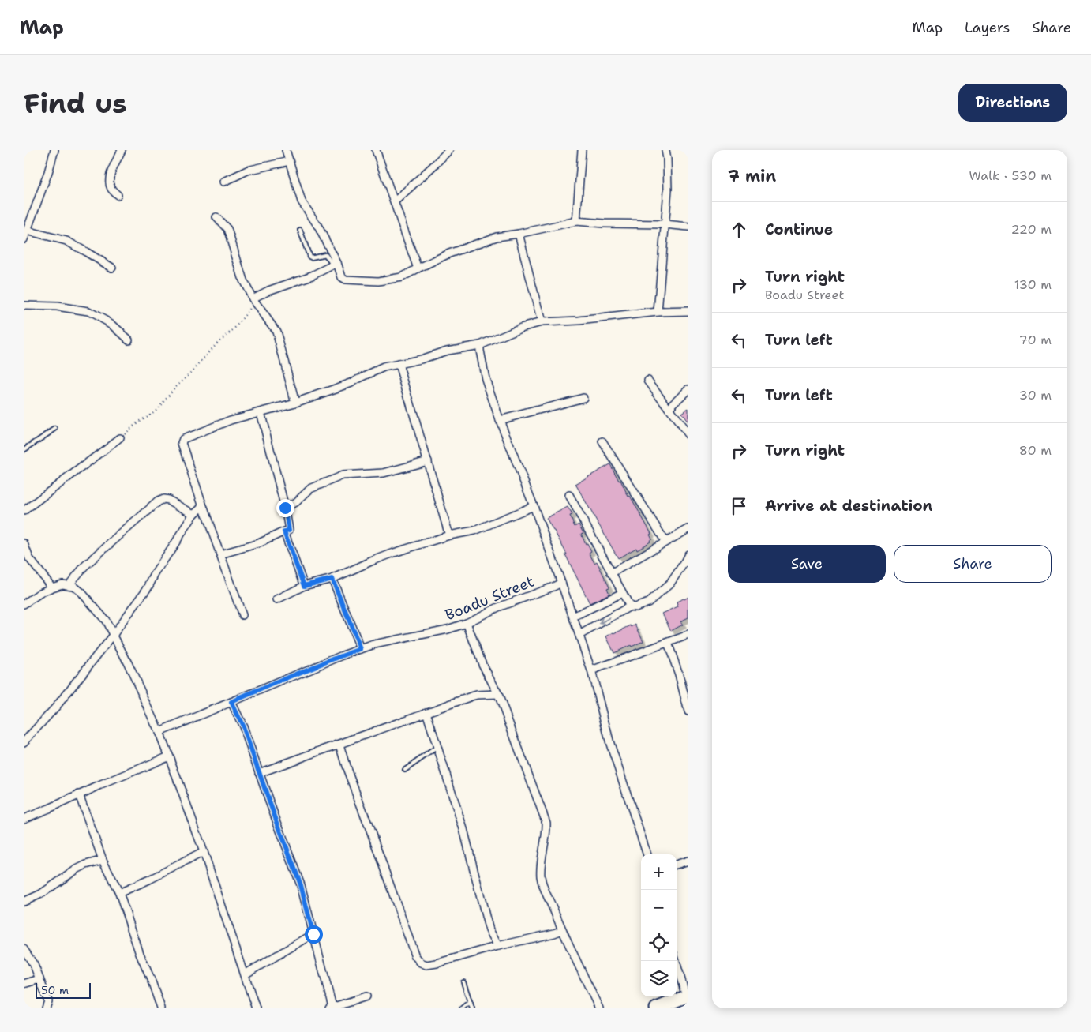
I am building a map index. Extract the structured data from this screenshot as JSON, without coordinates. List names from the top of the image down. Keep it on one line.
{"streets":{"street":["Boadu Street"]},"scale_bar":"50 m","page":{"header":"Map","nav":["Map","Layers","Share"],"buttons":["Directions",["Save","Share"]],"title":"Find us","heading":["7 min","Walk · 530 m"],"list":[["Continue","220 m"],["Turn right","Boadu Street","130 m"],["Turn left","70 m"],["Turn left","30 m"],["Turn right","80 m"],"Arrive at destination"],"map_buttons":["+","−"],"scale":"50 m"}}
